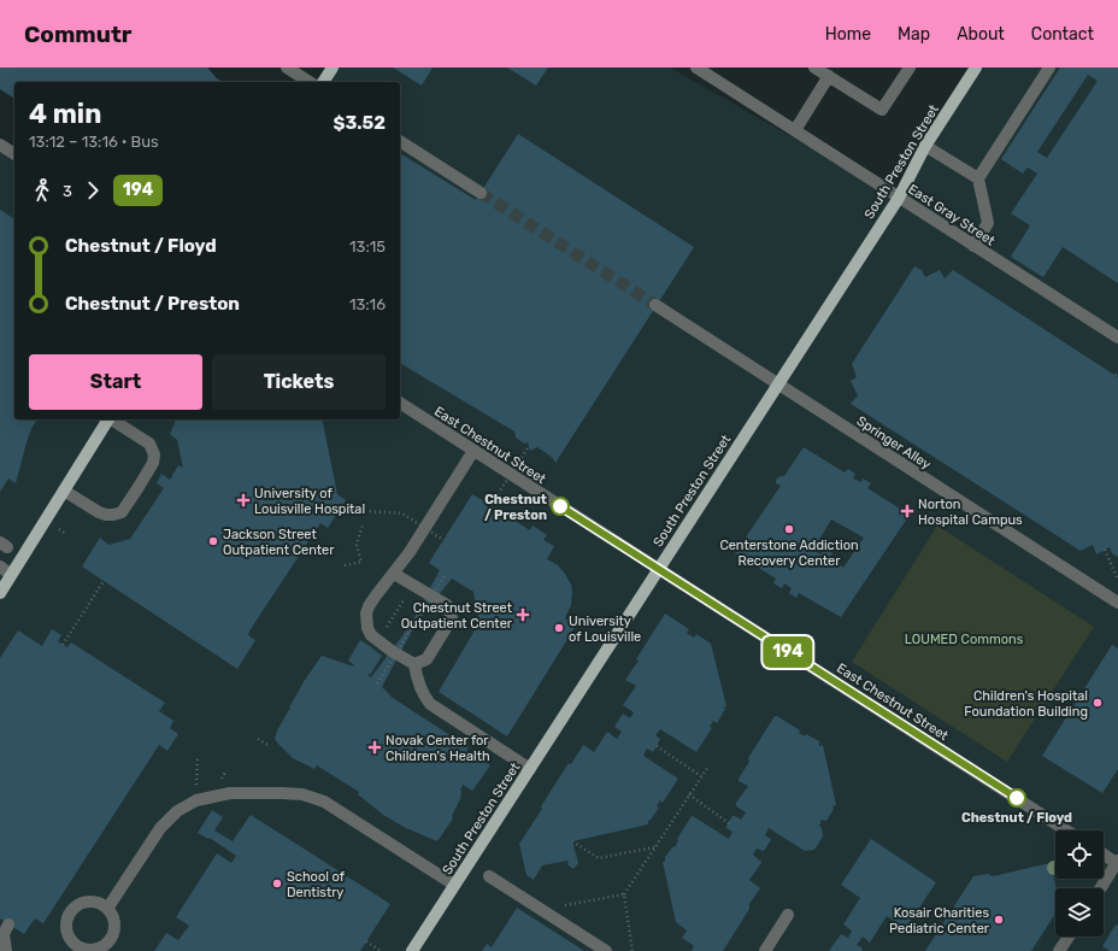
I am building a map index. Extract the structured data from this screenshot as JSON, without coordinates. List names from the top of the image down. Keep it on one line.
{"streets":{"main road":["South Preston Street"],"street":["East Gray Street","Springer Alley","East Chestnut Street"]},"crossings":[["South Preston Street","East Gray Street"],["South Preston Street","Springer Alley"],["South Preston Street","East Chestnut Street"]],"parks":["LOUMED Commons"],"places":{"health":["University of Louisville Hospital","Norton Hospital Campus","Chestnut Street Outpatient Center","Novak Center for Children's Health"],"other":["Chestnut / Preston","Centerstone Addiction Recovery Center","Jackson Street Outpatient Center","University of Louisville","Children's Hospital Foundation Building","Chestnut / Floyd","School of Dentistry","Kosair Charities Pediatric Center"]},"lines":["bus line 194"],"page":{"header":"Commutr","nav":["Home","Map","About","Contact"],"on_map":"194","heading":["4 min","13:12 – 13:16 · Bus","$3.52"],"legs":["3","194"],"list":[{"name":"Chestnut / Floyd","value":"13:15"},{"name":"Chestnut / Preston","value":"13:16"}],"buttons":["Start","Tickets"]}}
